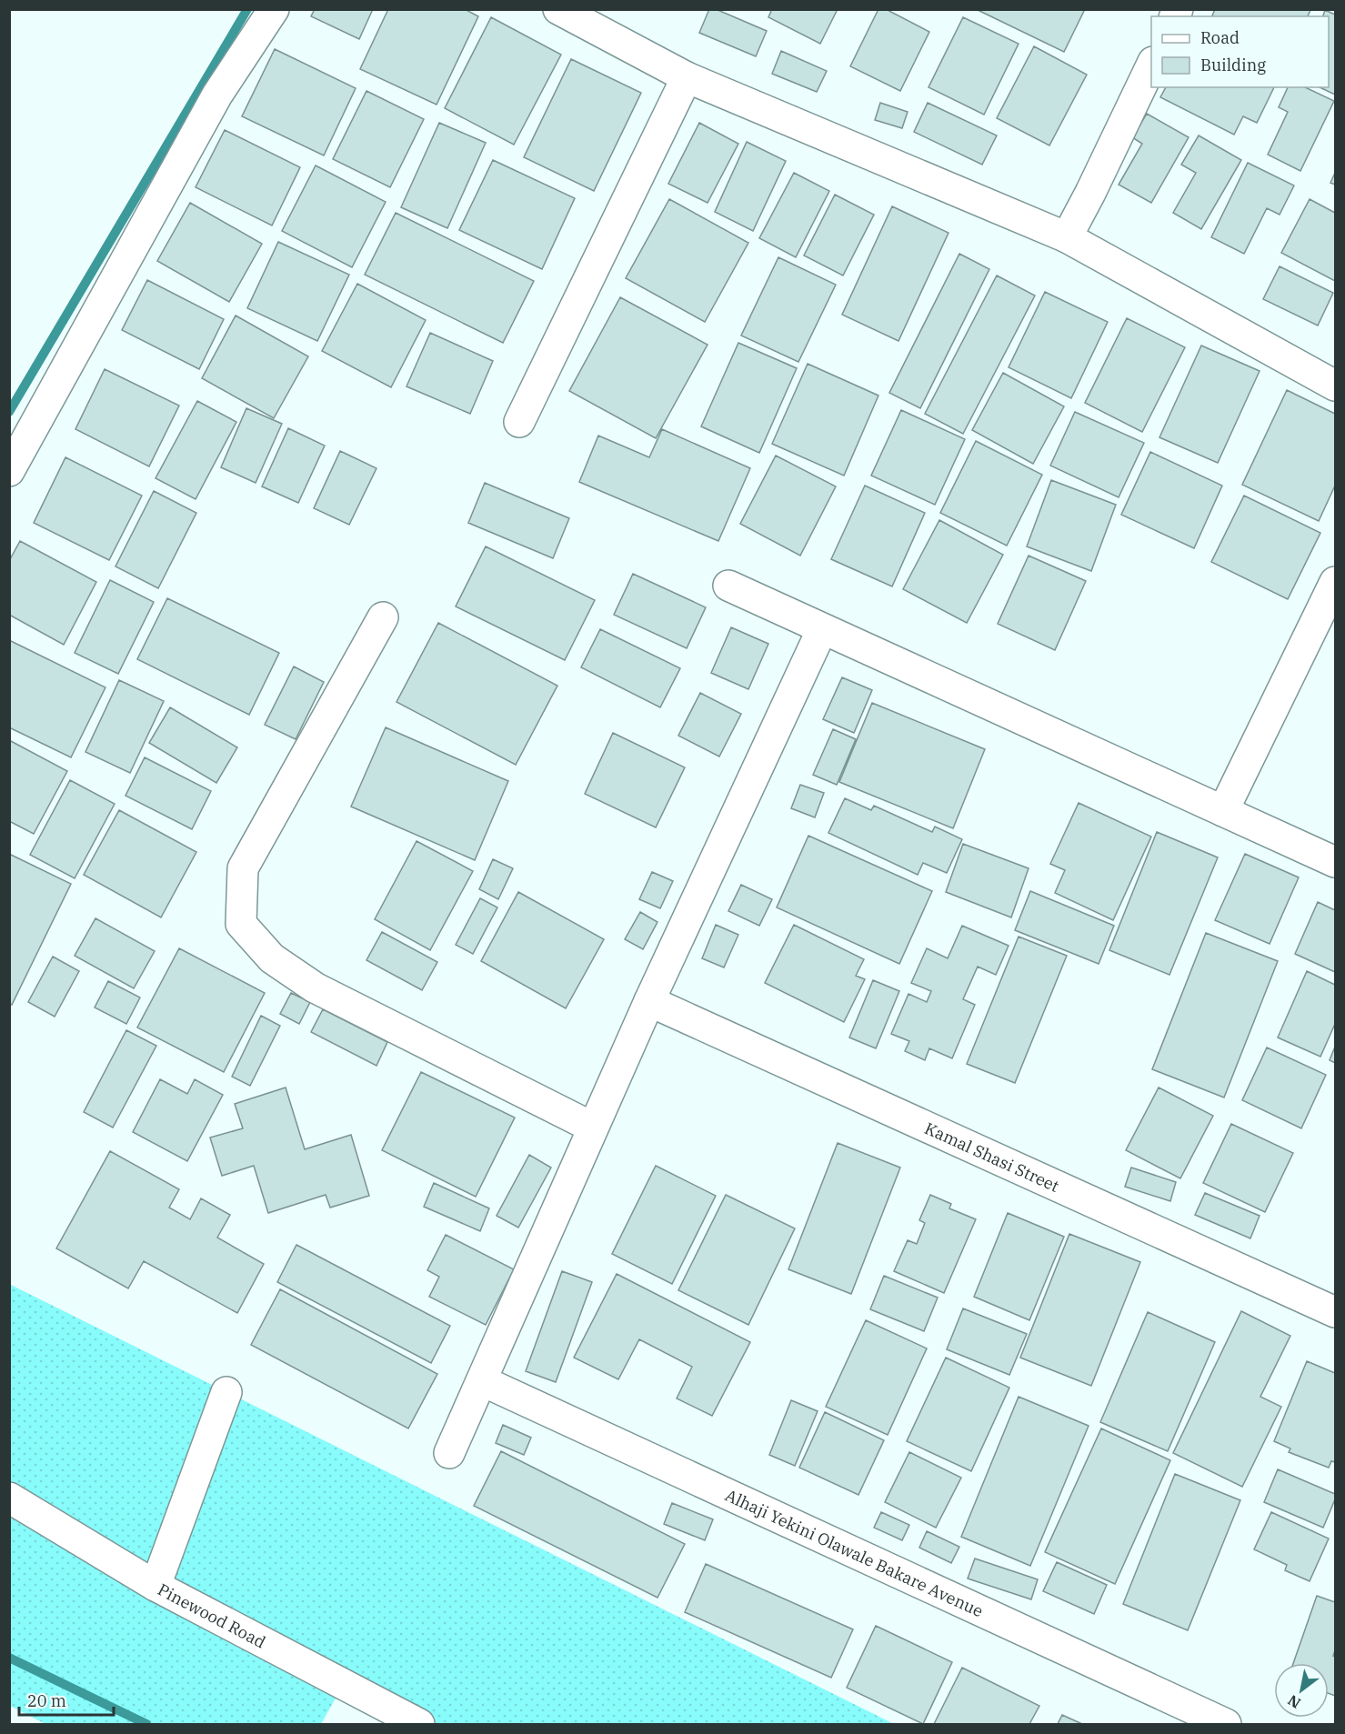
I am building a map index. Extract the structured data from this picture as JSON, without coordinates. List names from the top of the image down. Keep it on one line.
{"streets":{"street":["Kamal Shasi Street","Alhaji Yekini Olawale Bakare Avenue","Pinewood Road"]},"legend":["Road","Building"],"scale_bar":"20 m","north":"bottom left"}
